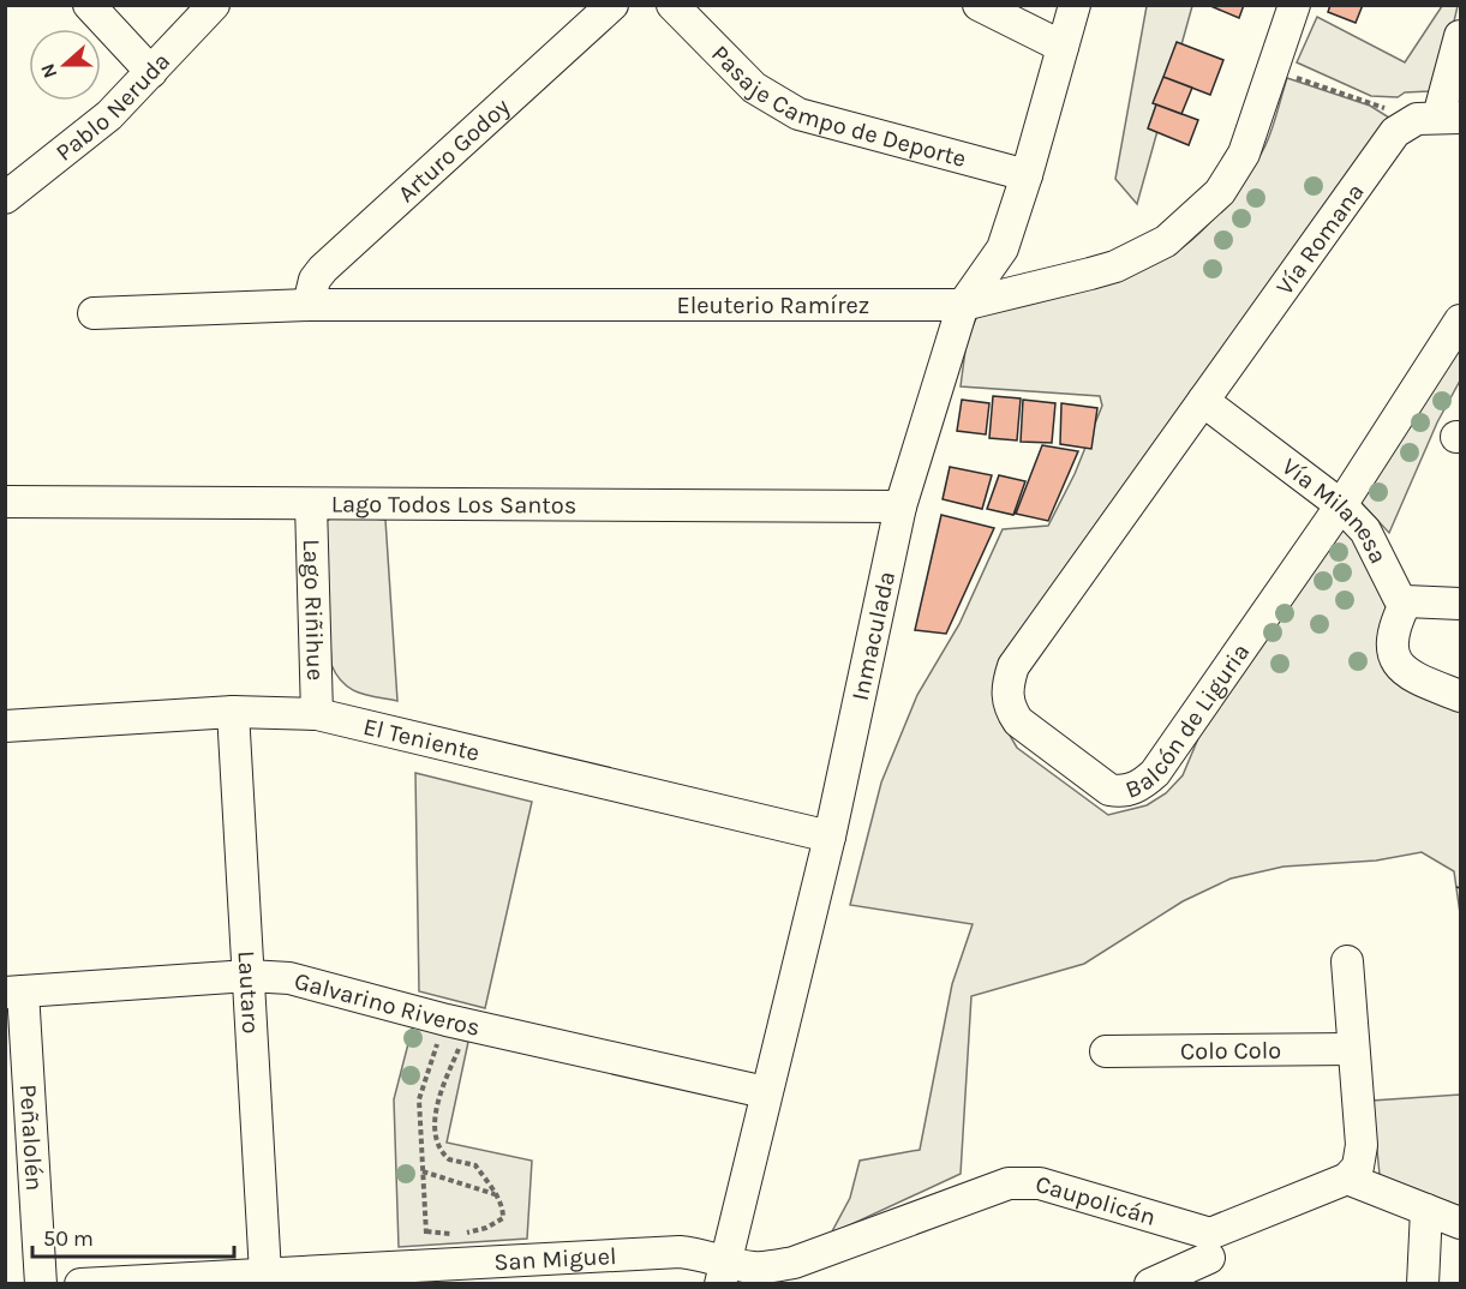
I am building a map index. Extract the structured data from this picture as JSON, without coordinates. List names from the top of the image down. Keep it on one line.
{"streets":{"street":["Pasaje Campo de Deporte","Pablo Neruda","Arturo Godoy","Vía Romana","Eleuterio Ramírez","Lago Todos Los Santos","Vía Milanesa","Lago Riñihue","Inmaculada","Balcón de Liguria","El Teniente","Lautaro","Galvarino Riveros","Colo Colo","Peñalolén","Caupolicán","San Miguel"]},"crossings":[["Pasaje Campo de Deporte","Inmaculada"],["Arturo Godoy","Eleuterio Ramírez"],["Vía Romana","Vía Milanesa"],["Vía Romana","Balcón de Liguria"],["Eleuterio Ramírez","Inmaculada"],["Lago Todos Los Santos","Lago Riñihue"],["Lago Todos Los Santos","Inmaculada"],["Vía Milanesa","Balcón de Liguria"],["Lago Riñihue","El Teniente"],["Inmaculada","El Teniente"],["Inmaculada","Galvarino Riveros"],["Inmaculada","Caupolicán"],["Inmaculada","San Miguel"],["El Teniente","Lautaro"],["Lautaro","Galvarino Riveros"],["Lautaro","San Miguel"],["Galvarino Riveros","Peñalolén"],["Caupolicán","San Miguel"]],"scale_bar":"50 m","north":"left"}
